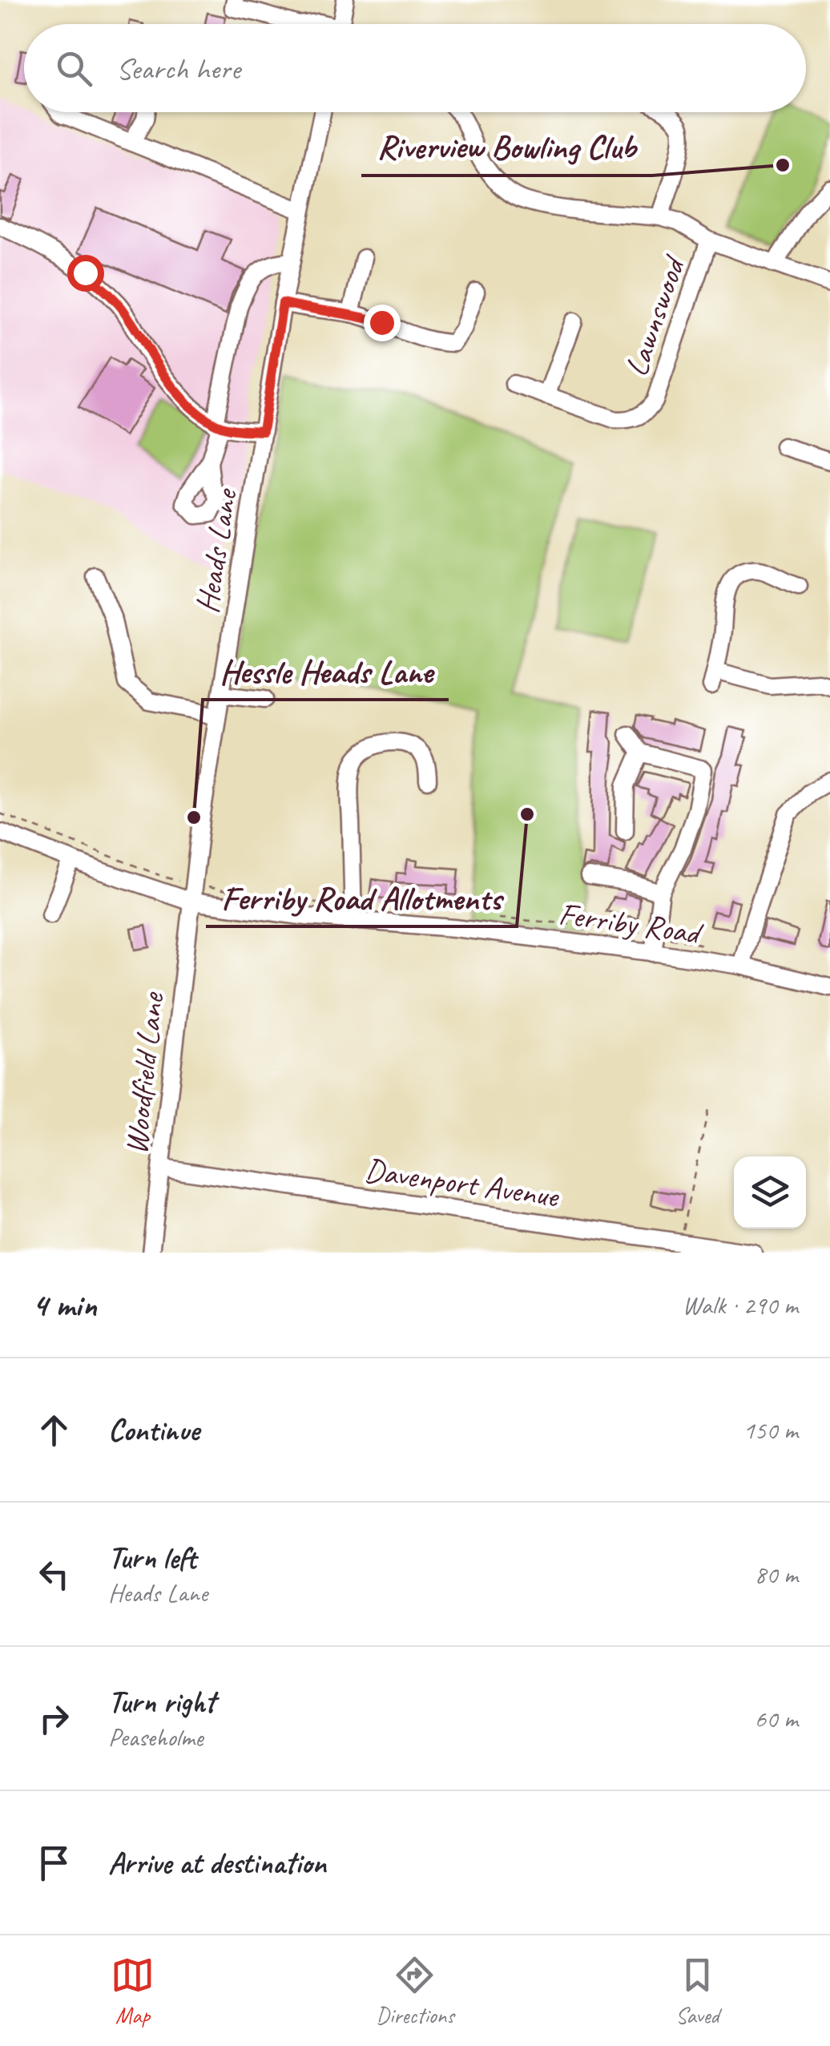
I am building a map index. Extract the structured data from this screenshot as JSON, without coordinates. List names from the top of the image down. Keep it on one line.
{"streets":{"street":["Lawnswood","Heads Lane","Ferriby Road","Woodfield Lane","Davenport Avenue"]},"crossings":[["Heads Lane","Ferriby Road"],["Heads Lane","Woodfield Lane"],["Ferriby Road","Woodfield Lane"],["Woodfield Lane","Davenport Avenue"]],"places":["Riverview Bowling Club","Ferriby Road Allotments","Hessle Heads Lane"],"page":{"search":"Search here","heading":["4 min","Walk · 290 m"],"list":[["Continue","150 m"],["Turn left","Heads Lane","80 m"],["Turn right","Peaseholme","60 m"],"Arrive at destination"],"nav":["Map","Directions","Saved"]}}
